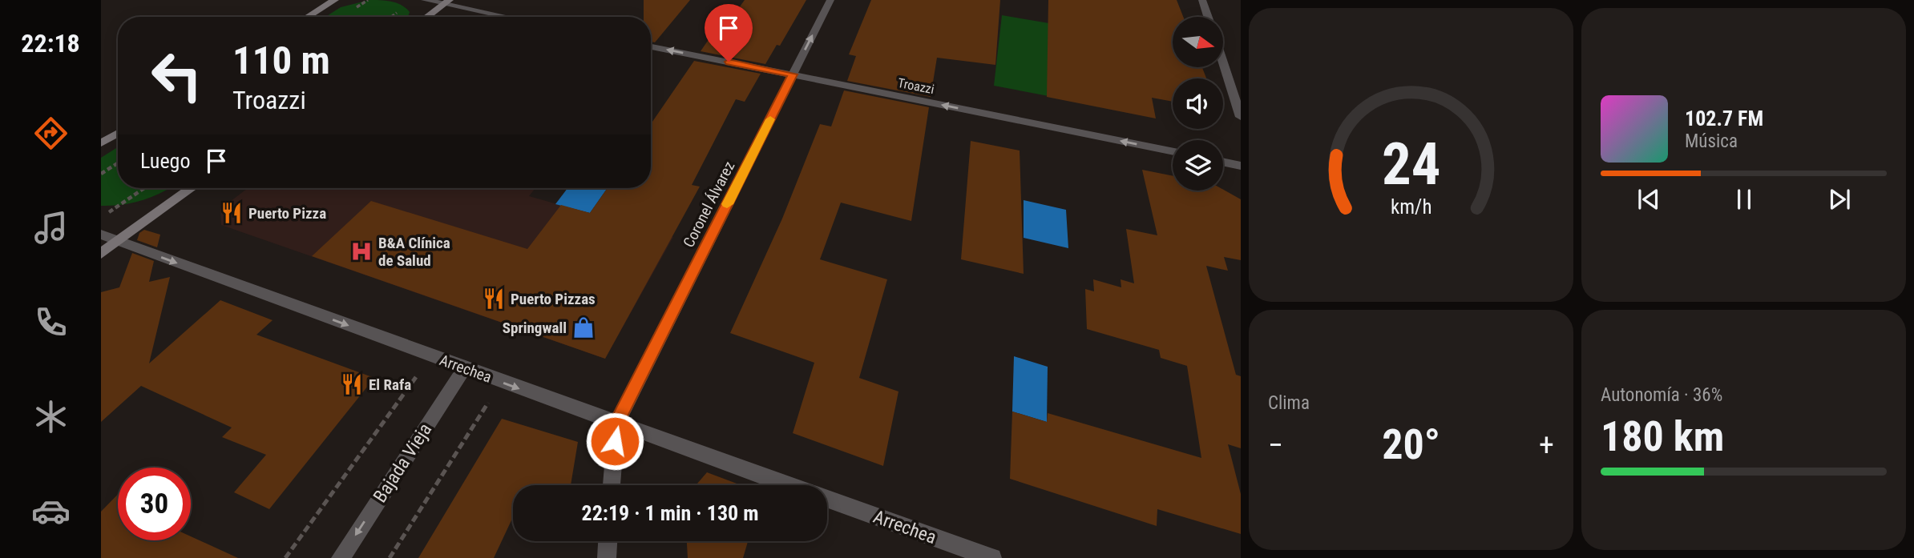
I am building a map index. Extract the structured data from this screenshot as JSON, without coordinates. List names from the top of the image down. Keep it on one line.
{"streets":{"street":["Troazzi","Coronel Álvarez","Arrechea","Bajada Vieja"]},"crossings":[["Troazzi","Coronel Álvarez"],["Coronel Álvarez","Arrechea"],["Arrechea","Bajada Vieja"]],"one_way":["Troazzi","Arrechea","Bajada Vieja"],"places":{"restaurant":["Puerto Pizza","Puerto Pizzas","El Rafa"],"hospital":["B&A Clínica de Salud"],"shop":["Springwall"]},"north":"right","page":{"tabs":"22:18","turn":["110 m","Troazzi"],"song":["102.7 FM","Música"],"then":"Luego","tile":["Clima",["Autonomía · 36%","180 km"]],"heat":["−","20°","+"],"limit":"30","trip":"22:19 · 1 min · 130 m","gauge":["24","km/h"]}}
